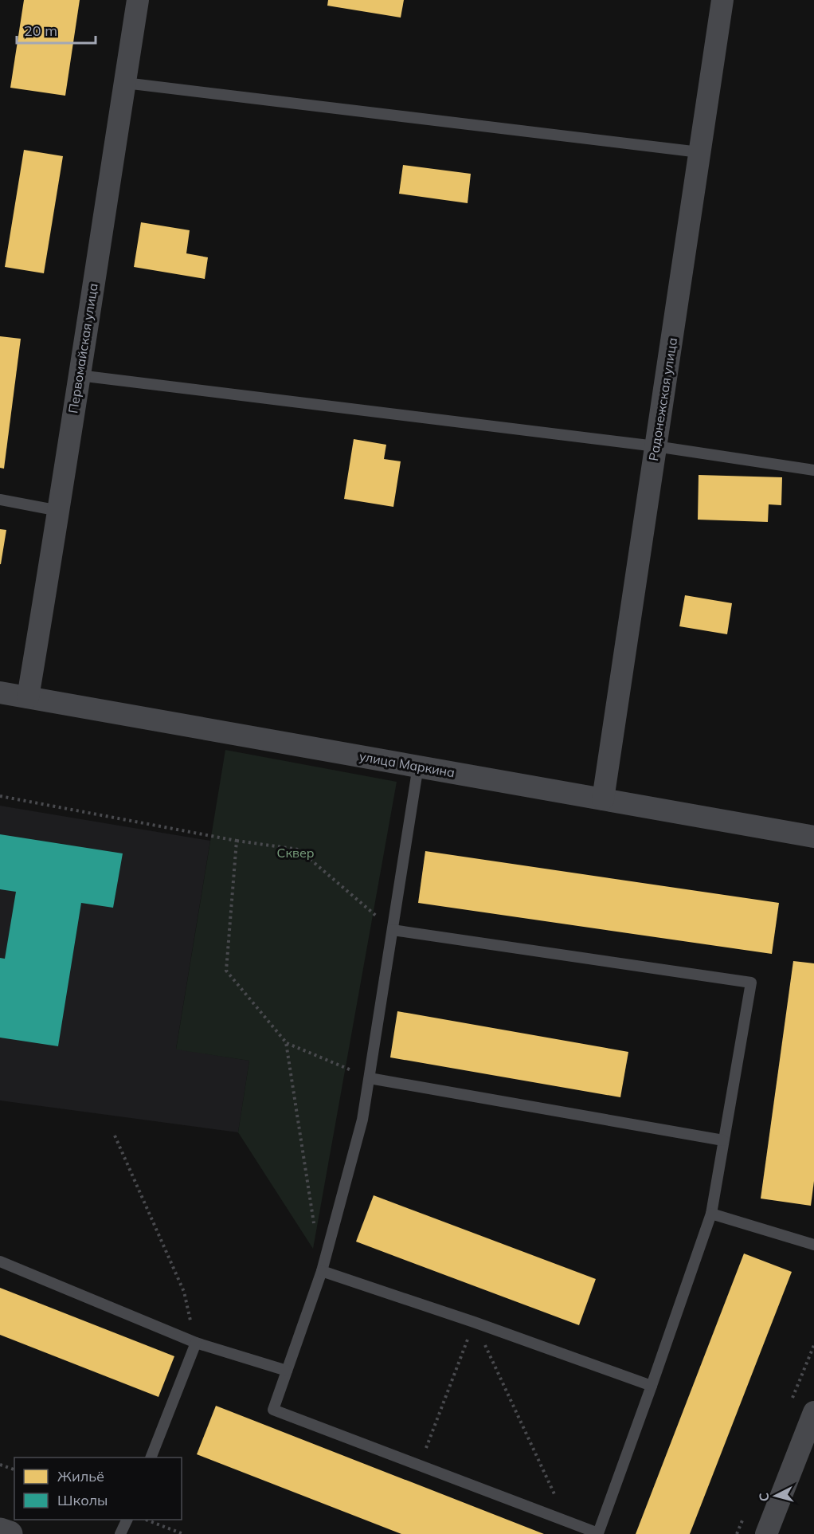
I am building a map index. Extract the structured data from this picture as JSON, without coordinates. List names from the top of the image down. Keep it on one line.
{"streets":{"street":["Первомайская улица","Радонежская улица","улица Маркина"]},"crossings":[["Первомайская улица","улица Маркина"],["Радонежская улица","улица Маркина"]],"parks":["Сквер"],"legend":["Жильё","Школы"],"scale_bar":"20 m","north":"left"}
